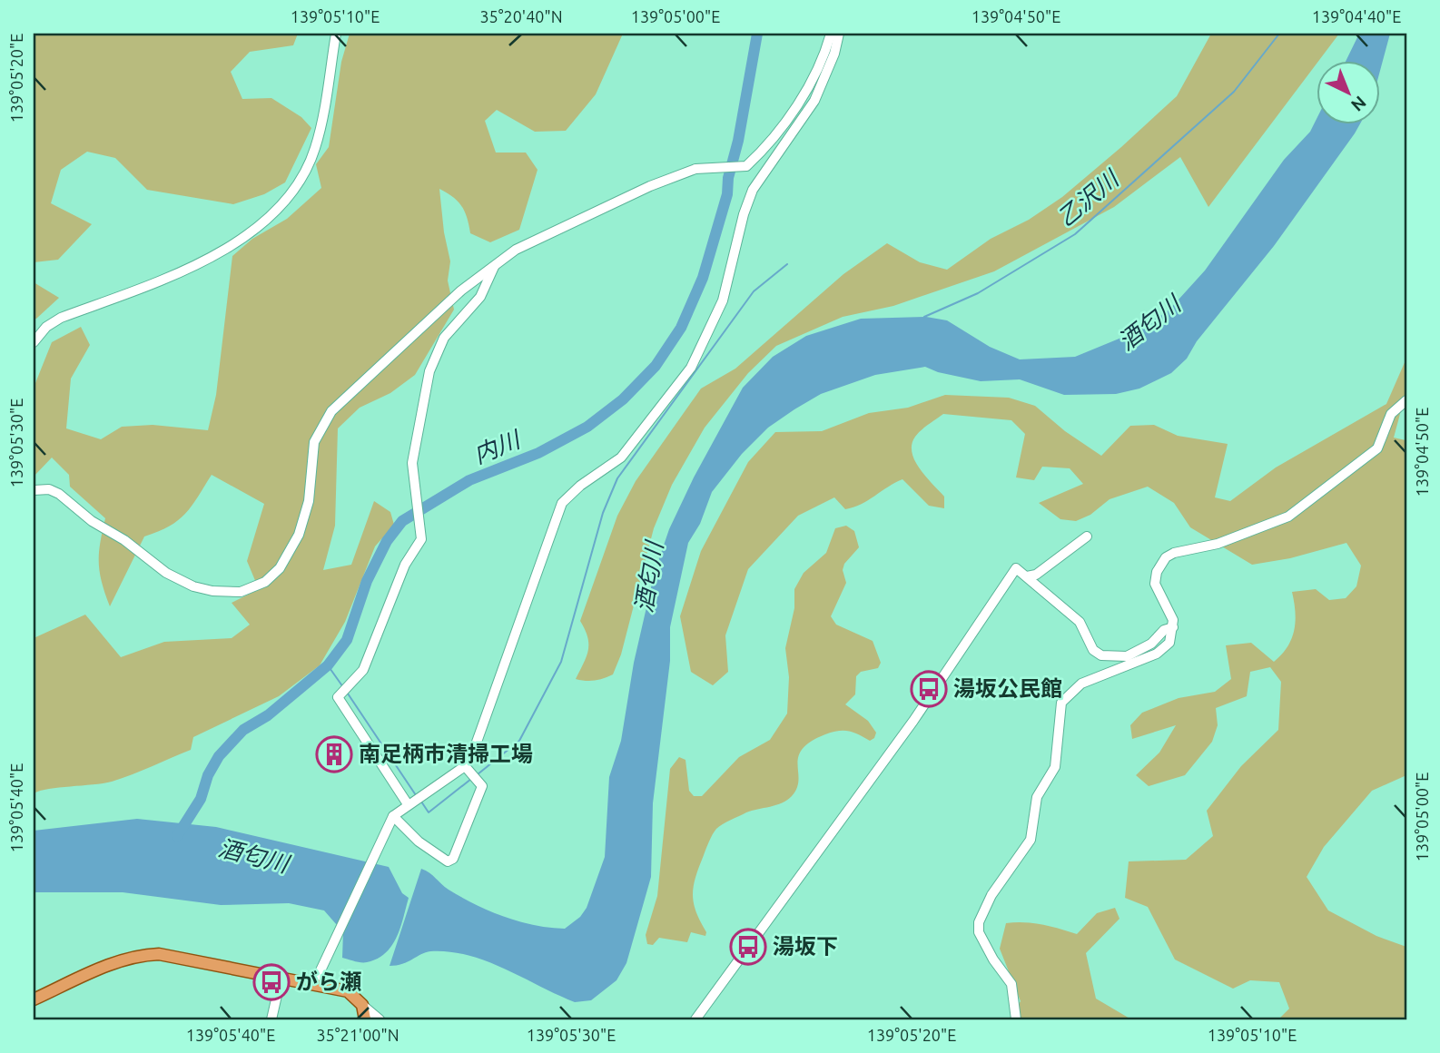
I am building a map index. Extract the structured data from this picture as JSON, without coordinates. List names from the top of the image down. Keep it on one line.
{"water":["乙沢川","酒匂川","内川"],"places":{"bus stop":["湯坂公民館","湯坂下","がら瀬"],"building":["南足柄市清掃工場"]},"north":"bottom right","coordinates":["139°05'10\"E","35°20'40\"N","139°05'00\"E","139°04'50\"E","139°04'40\"E","139°05'20\"E","139°05'30\"E","139°05'40\"E","35°21'00\"N"]}
